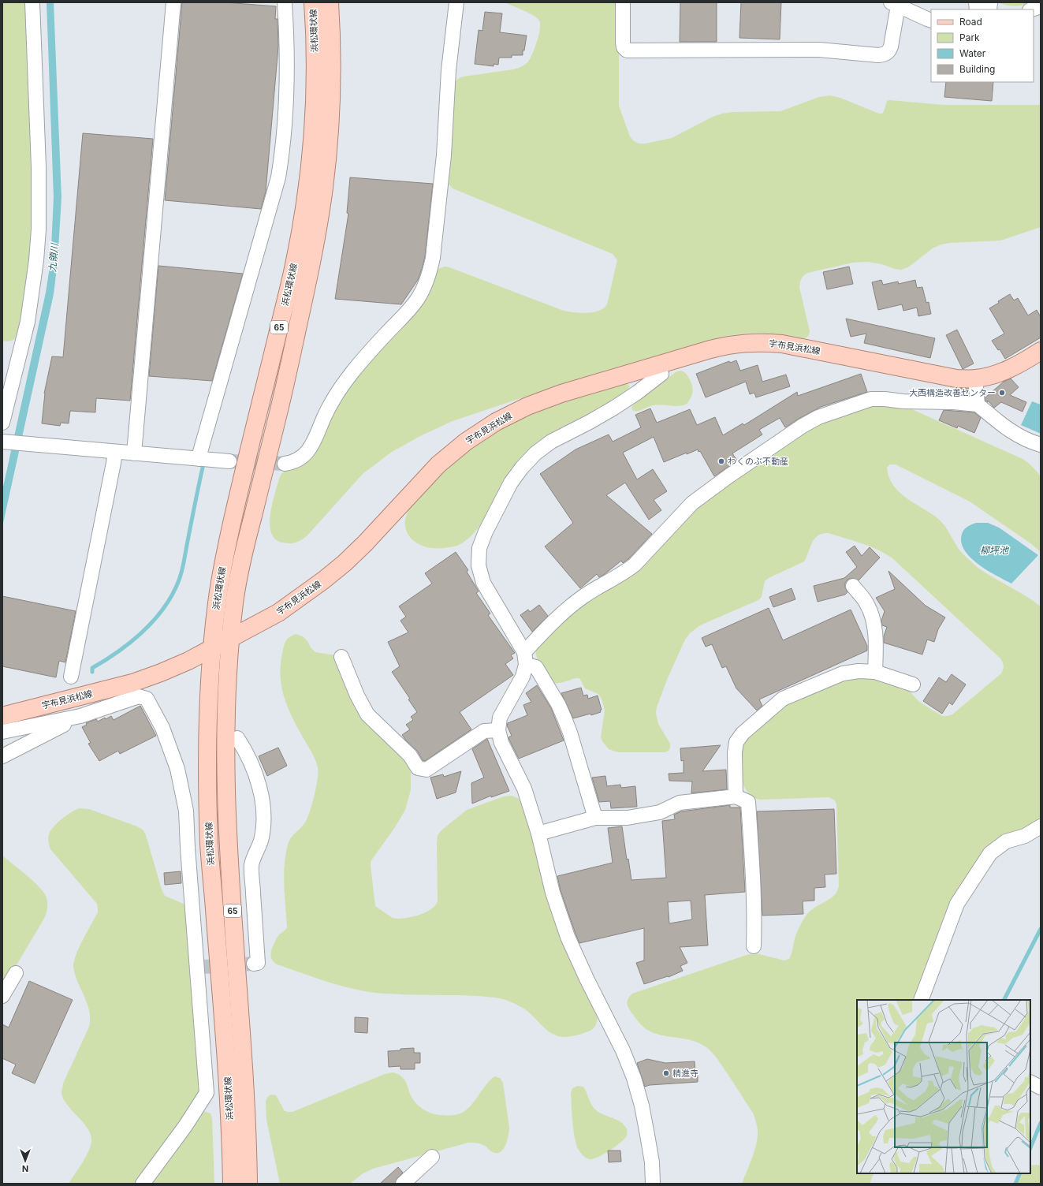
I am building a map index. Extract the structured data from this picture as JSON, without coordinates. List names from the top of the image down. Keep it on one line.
{"streets":{"main road":["浜松環状線","65","宇布見浜松線"]},"crossings":[["浜松環状線","宇布見浜松線"]],"water":["九領川","柳坪池"],"places":["大西構造改善センター","わくのぶ不動産","精進寺"],"legend":["Road","Park","Water","Building"],"north":"bottom"}
